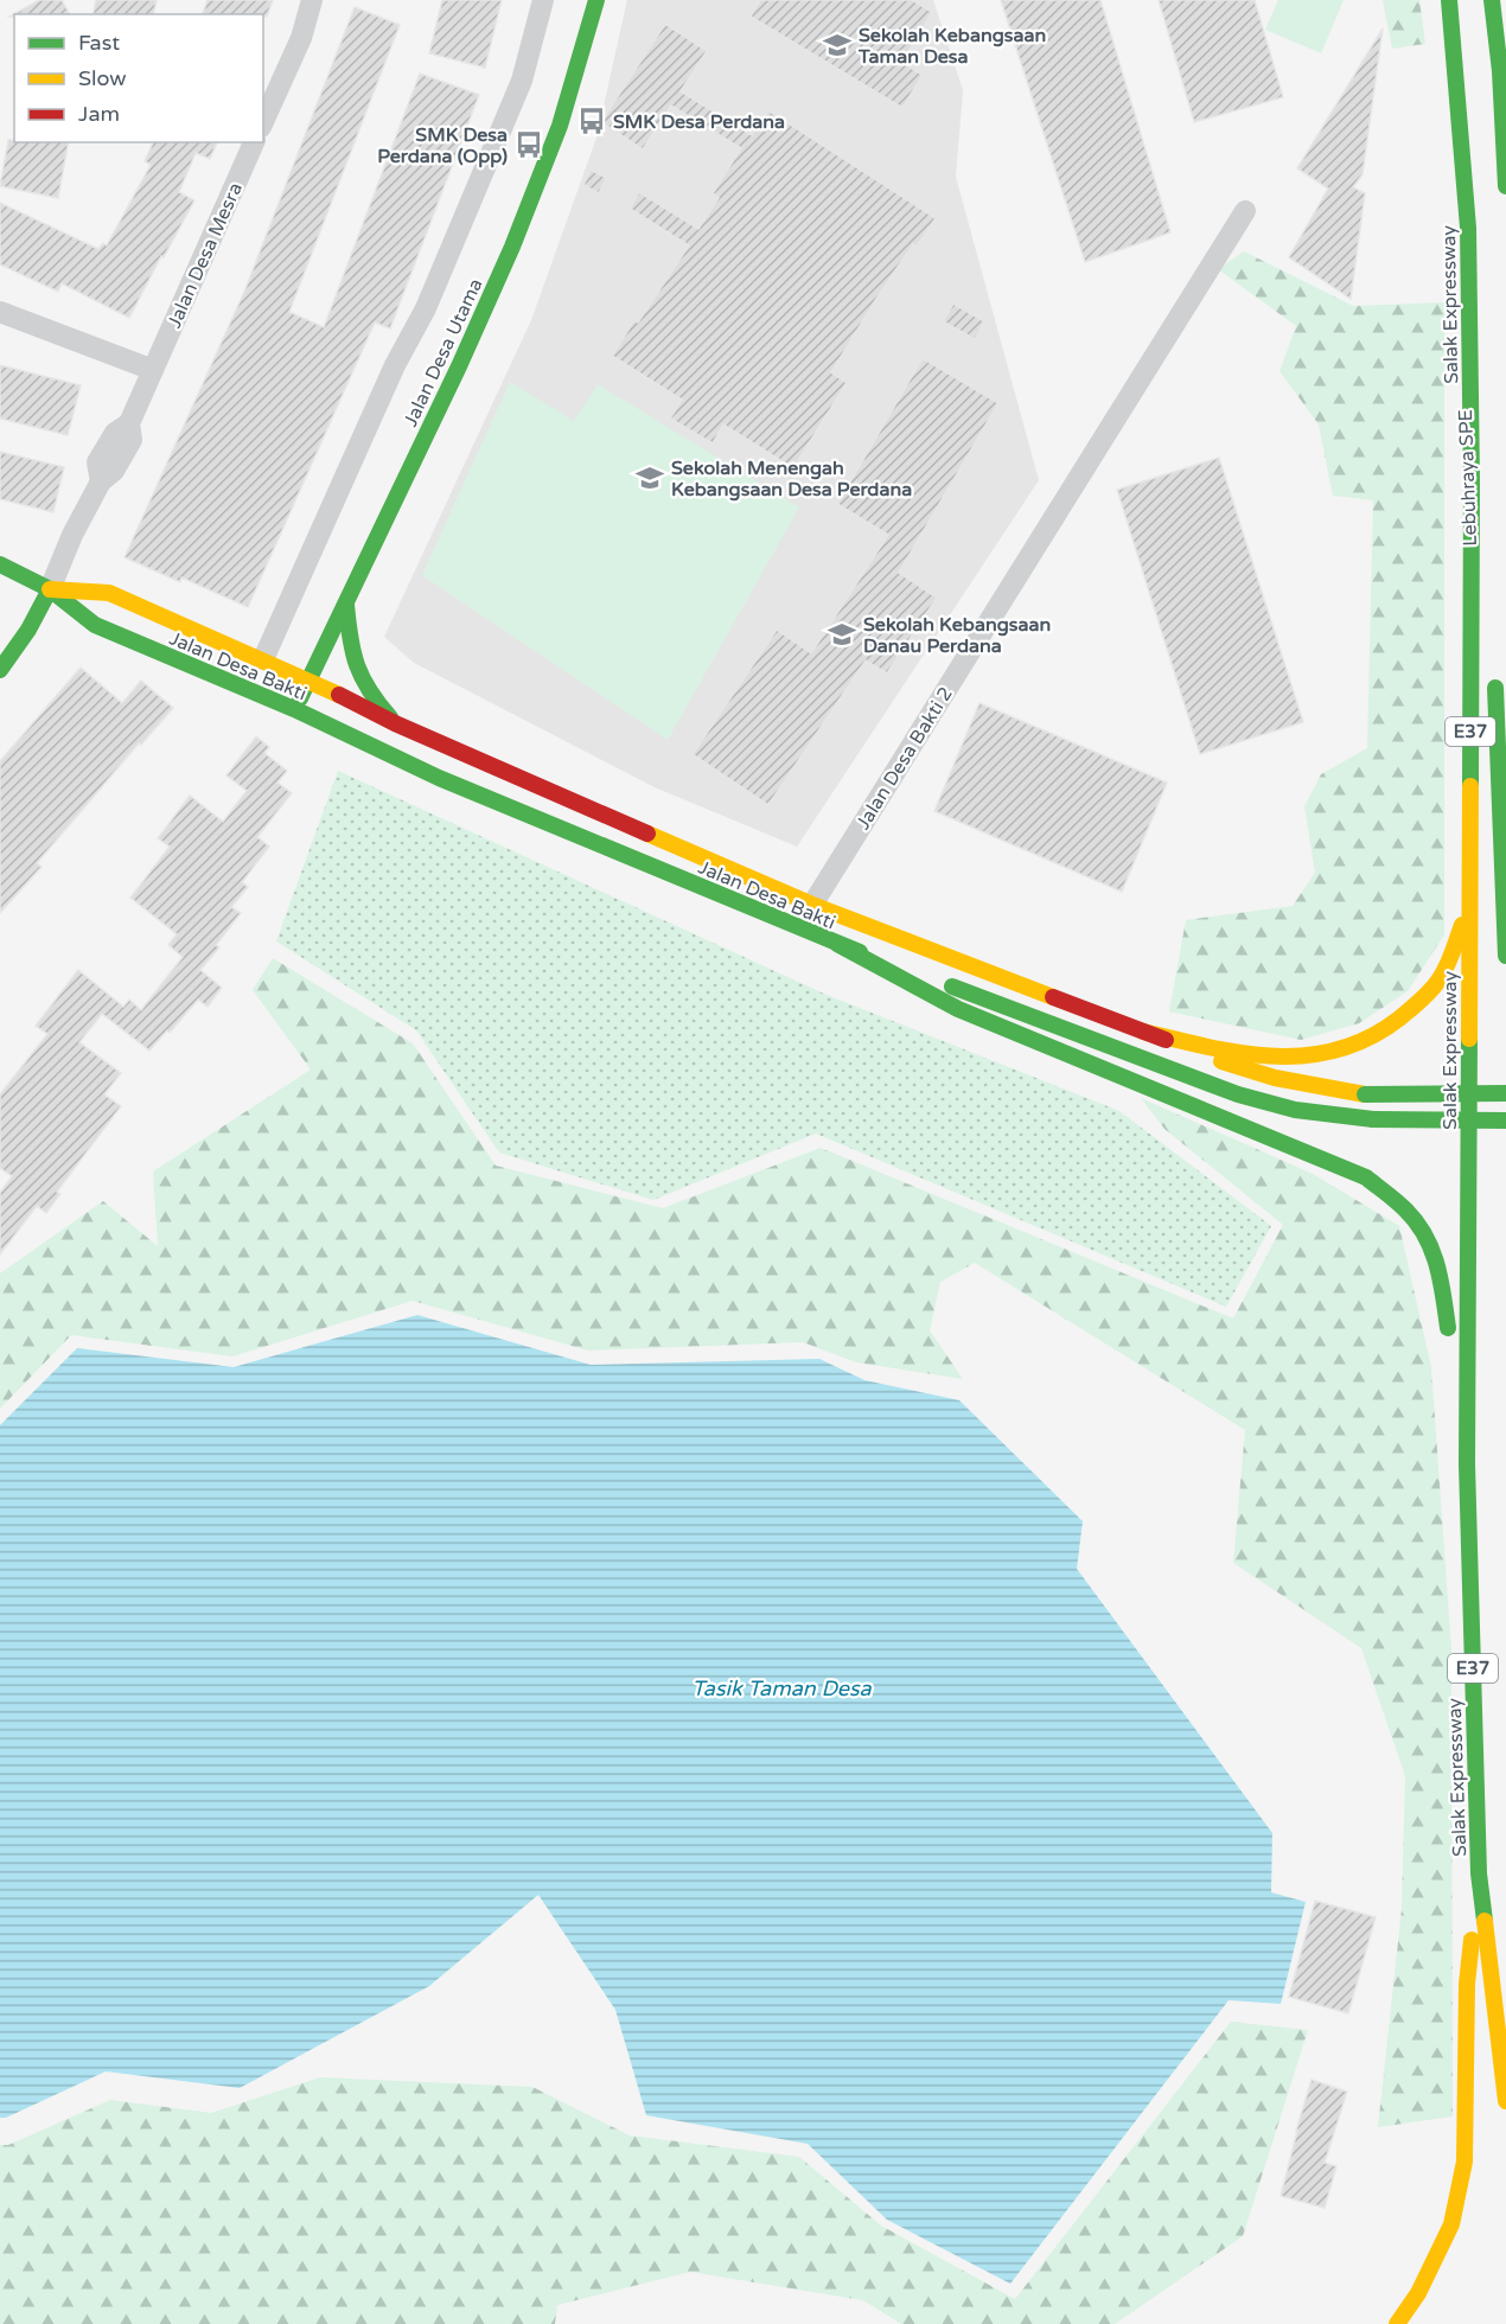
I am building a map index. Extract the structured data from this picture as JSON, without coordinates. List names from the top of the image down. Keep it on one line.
{"streets":{"main road":["Salak Expressway","Jalan Desa Utama","Lebuhraya SPE","Jalan Desa Bakti","E37"],"street":["Jalan Desa Mesra","Jalan Desa Bakti 2"]},"crossings":[["Jalan Desa Mesra","Jalan Desa Bakti"],["Jalan Desa Utama","Jalan Desa Bakti"],["Jalan Desa Bakti","Jalan Desa Bakti 2"]],"water":["Tasik Taman Desa"],"places":{"school or university":["Sekolah Kebangsaan Taman Desa","Sekolah Menengah Kebangsaan Desa Perdana","Sekolah Kebangsaan Danau Perdana"],"bus stop":["SMK Desa Perdana","SMK Desa Perdana (Opp)"]},"legend":["Fast","Slow","Jam"]}
